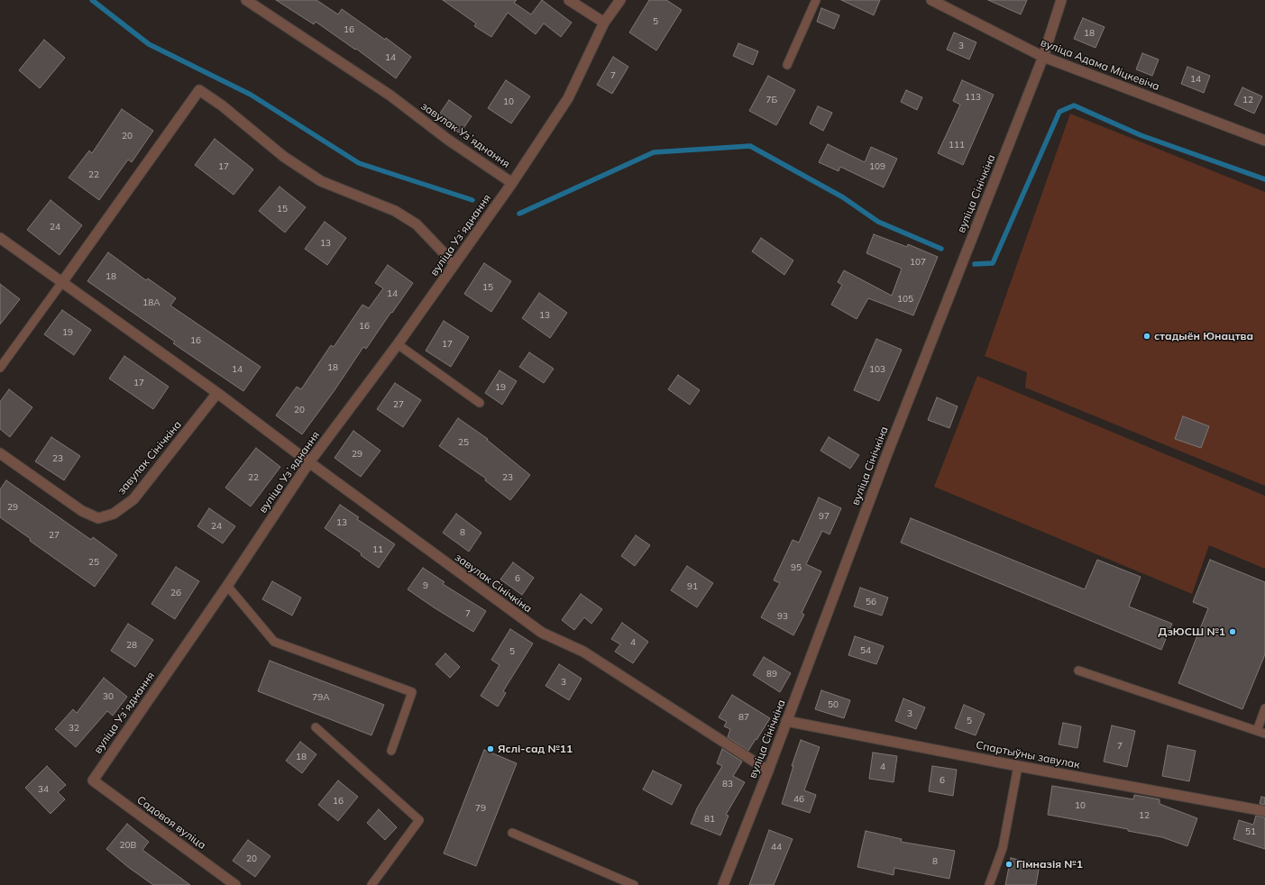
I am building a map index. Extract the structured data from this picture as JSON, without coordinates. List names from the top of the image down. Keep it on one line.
{"streets":{"street":["вуліца Адама Міцкевіча","завулак Узʼяднання","вуліца Сінічкіна","вуліца Узʼяднання","завулак Сінічкіна","Спартыўны завулак","Садовая вуліца"]},"crossings":[["вуліца Адама Міцкевіча","вуліца Сінічкіна"],["завулак Узʼяднання","вуліца Узʼяднання"],["вуліца Сінічкіна","завулак Сінічкіна"],["вуліца Сінічкіна","Спартыўны завулак"],["вуліца Узʼяднання","завулак Сінічкіна"],["вуліца Узʼяднання","Садовая вуліца"]],"places":["стадыён Юнацтва","ДзЮСШ №1","Яслі-сад №11","Гімназія №1"],"house_numbers":["5","16","18","3","14","7","14","113","7Б","12","10","20","111","17","109","22","15","24","13","107","18","15","14","105","18А","13","16","19","16","17","18","14","103","17","19","27","20","25","29","23","22","23","29","97","13","24","8","27","11","25","95","6","9","91","26","56","7","93","4","28","54","5","89","3","30","79А","50","3","87","5","32","7","18","4","6","83","34","46","16","10","79","12","81","51","20В","44","20","8"]}
